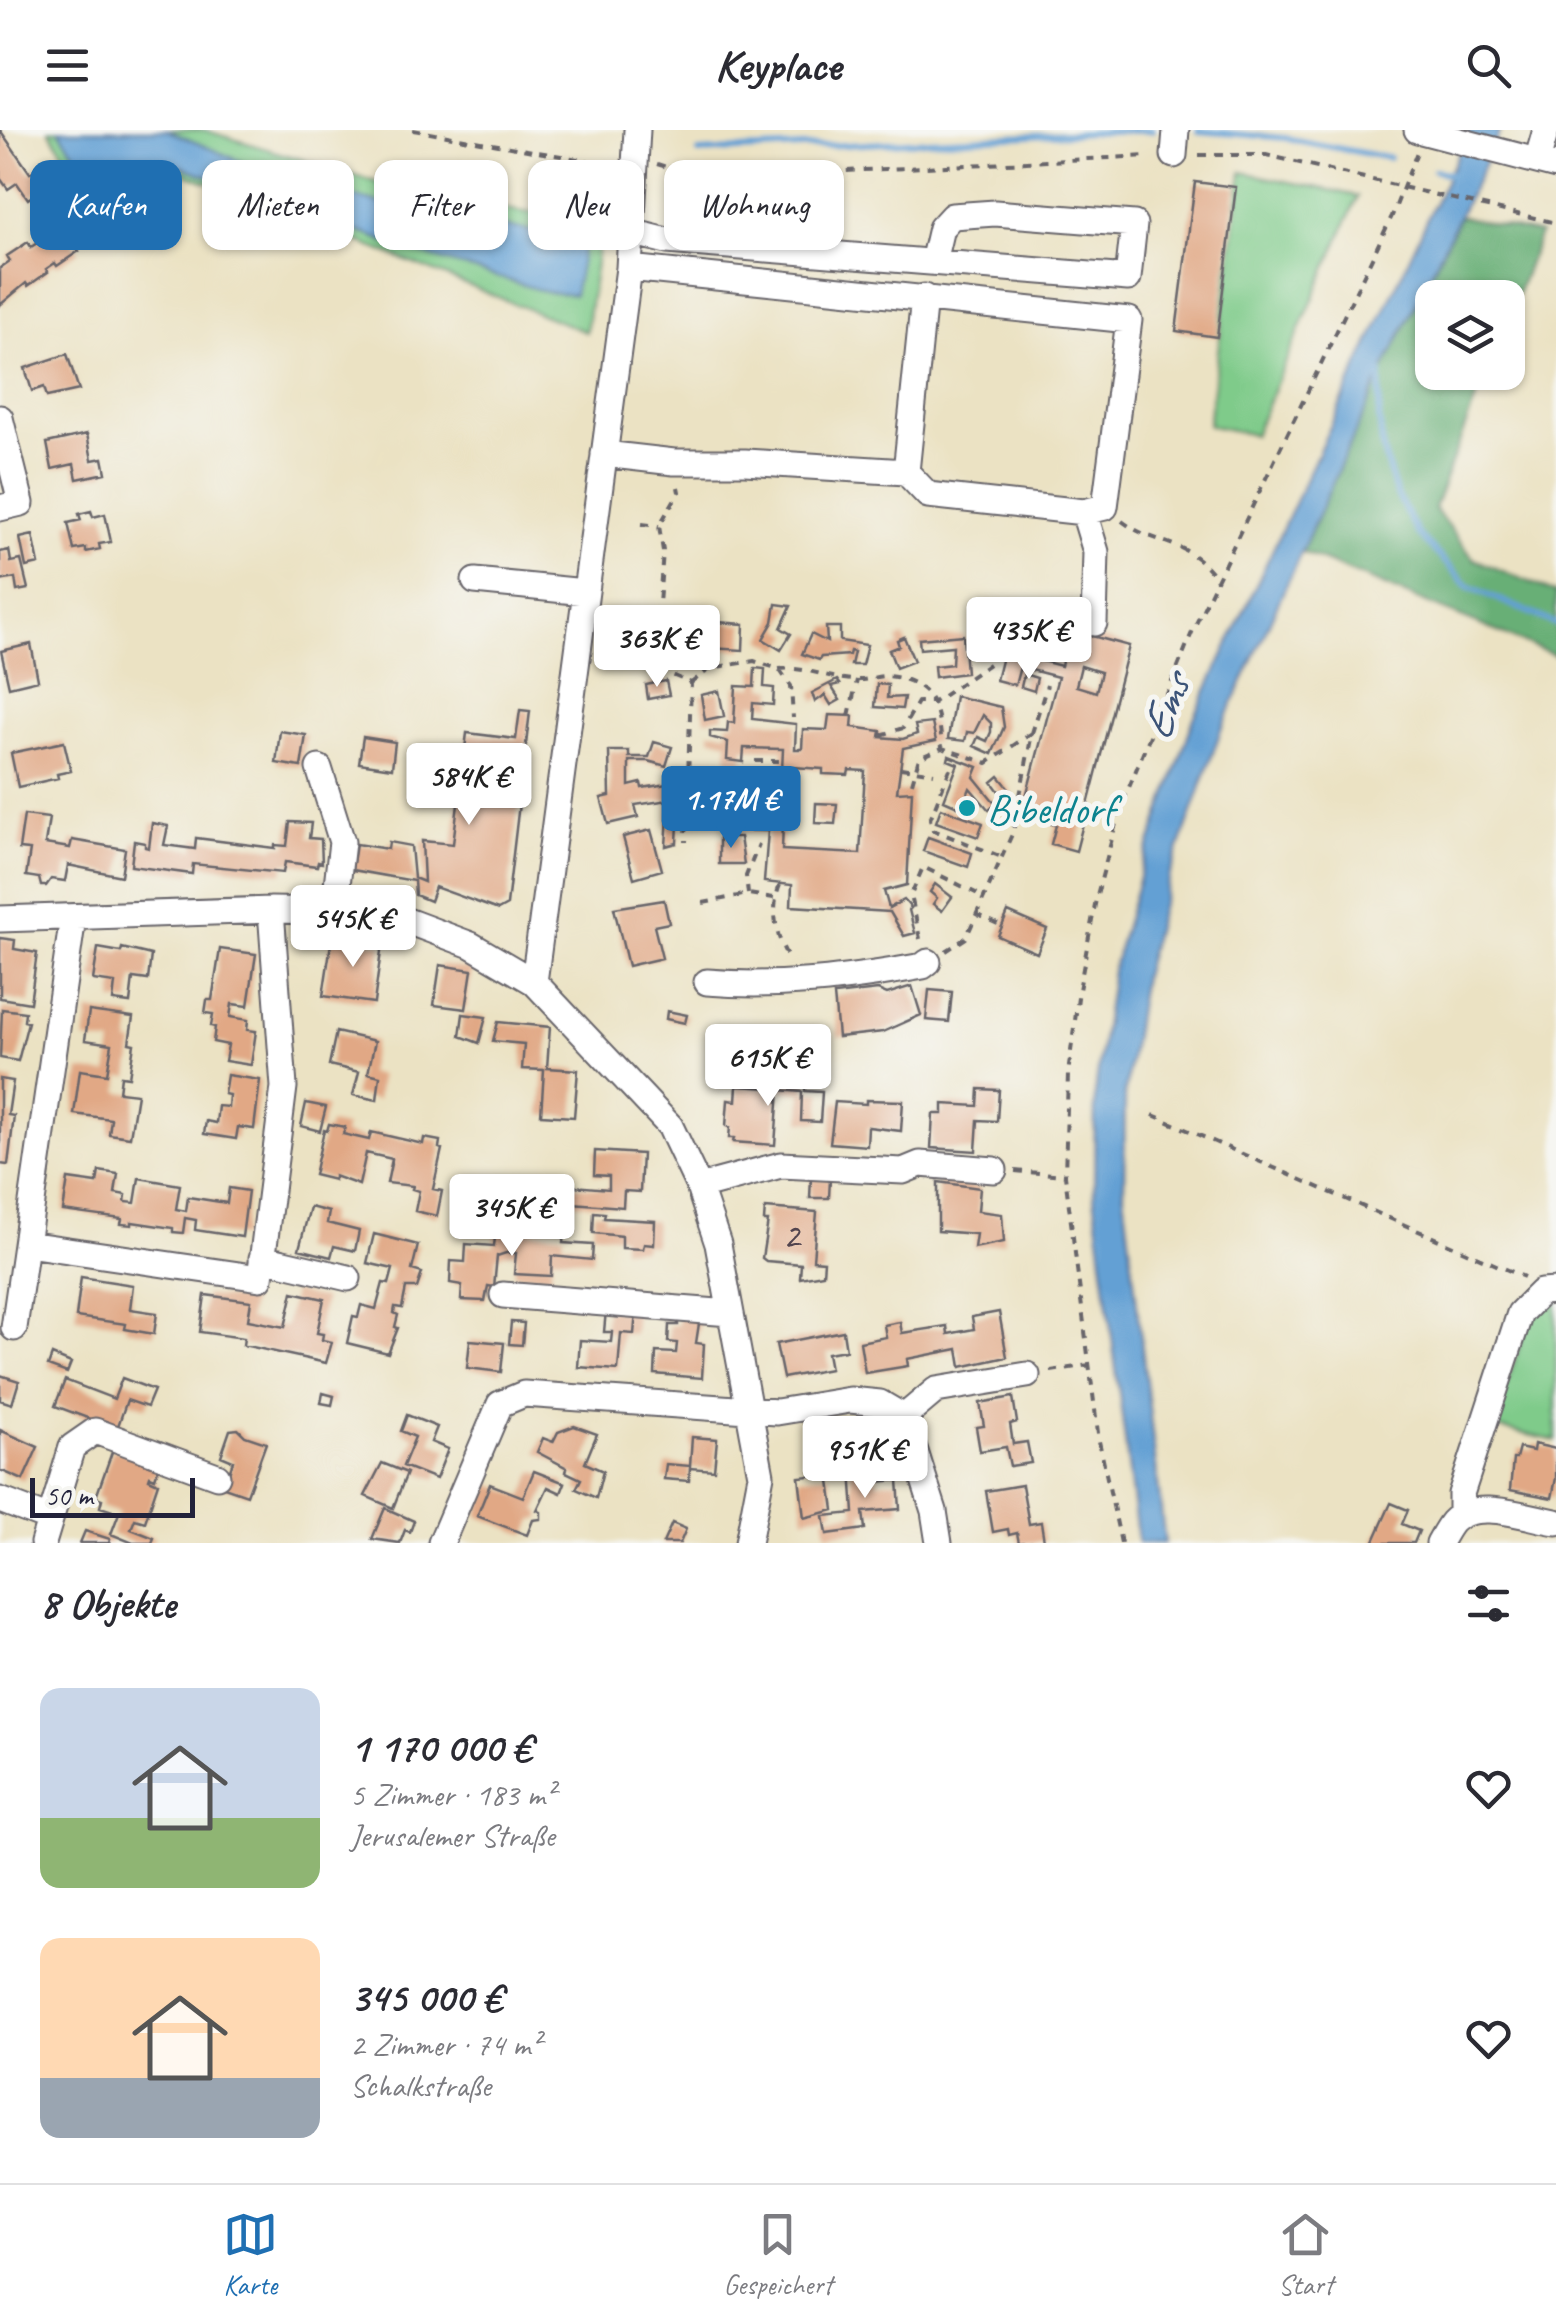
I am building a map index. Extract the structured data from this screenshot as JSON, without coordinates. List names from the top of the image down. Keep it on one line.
{"water":["Ems"],"places":["Bibeldorf"],"house_numbers":["2"],"scale_bar":"50 m","page":{"header":"Keyplace","chip":["Kaufen","Mieten","Filter","Neu","Wohnung"],"price":["435K €","363K €","584K €","1.17M €","545K €","615K €","345K €","951K €"],"scale":"50 m","heading":"8 Objekte","list":[{"name":"1 170 000 €","note":"5 Zimmer · 183 m² · Jerusalemer Straße"},{"name":"345 000 €","note":"2 Zimmer · 74 m² · Schalkstraße"}],"tabs":["Karte","Gespeichert","Start"]}}
